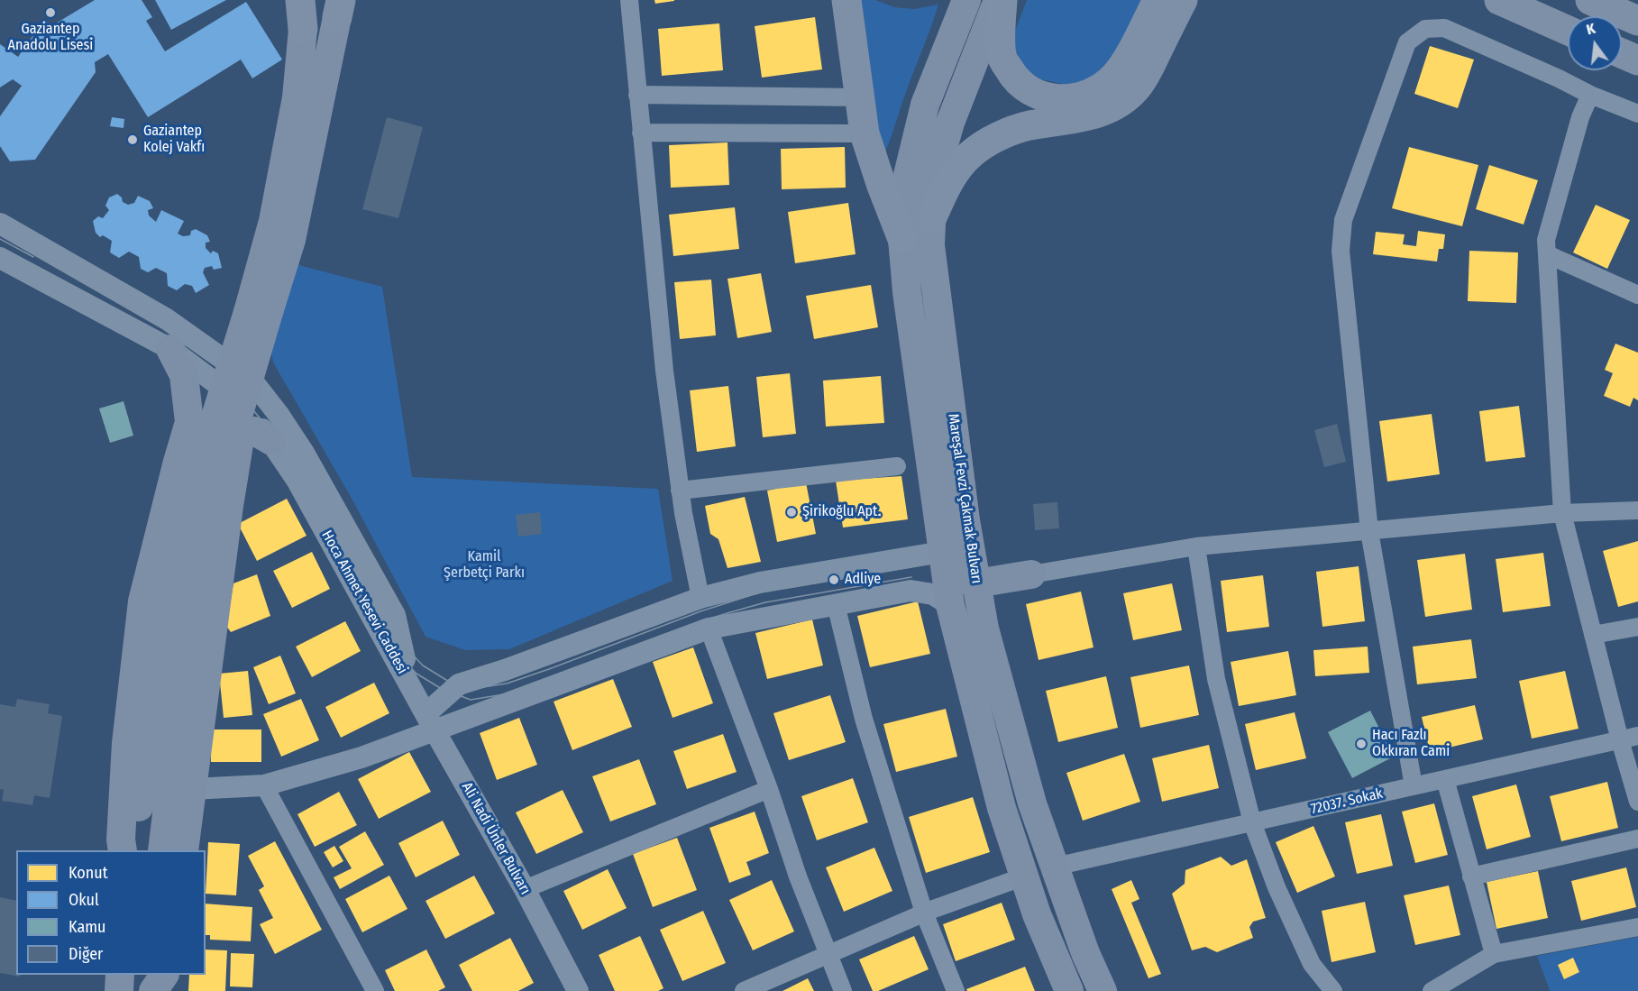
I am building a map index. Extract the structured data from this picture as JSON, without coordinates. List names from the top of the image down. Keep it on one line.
{"streets":{"main road":["Mareşal Fevzi Çakmak Bulvarı"],"street":["Hoca Ahmet Yesevi Caddesi","72037. Sokak","Ali Nadi Ünler Bulvarı"]},"crossings":[["Mareşal Fevzi Çakmak Bulvarı","72037. Sokak"],["Hoca Ahmet Yesevi Caddesi","Ali Nadi Ünler Bulvarı"]],"parks":["Kamil Şerbetçi Parkı"],"places":["Gaziantep Anadolu Lisesi","Gaziantep Kolej Vakfı","Şirikoğlu Apt.","Adliye","Hacı Fazlı Okkıran Cami"],"legend":["Konut","Okul","Kamu","Diğer"],"north":"top"}
